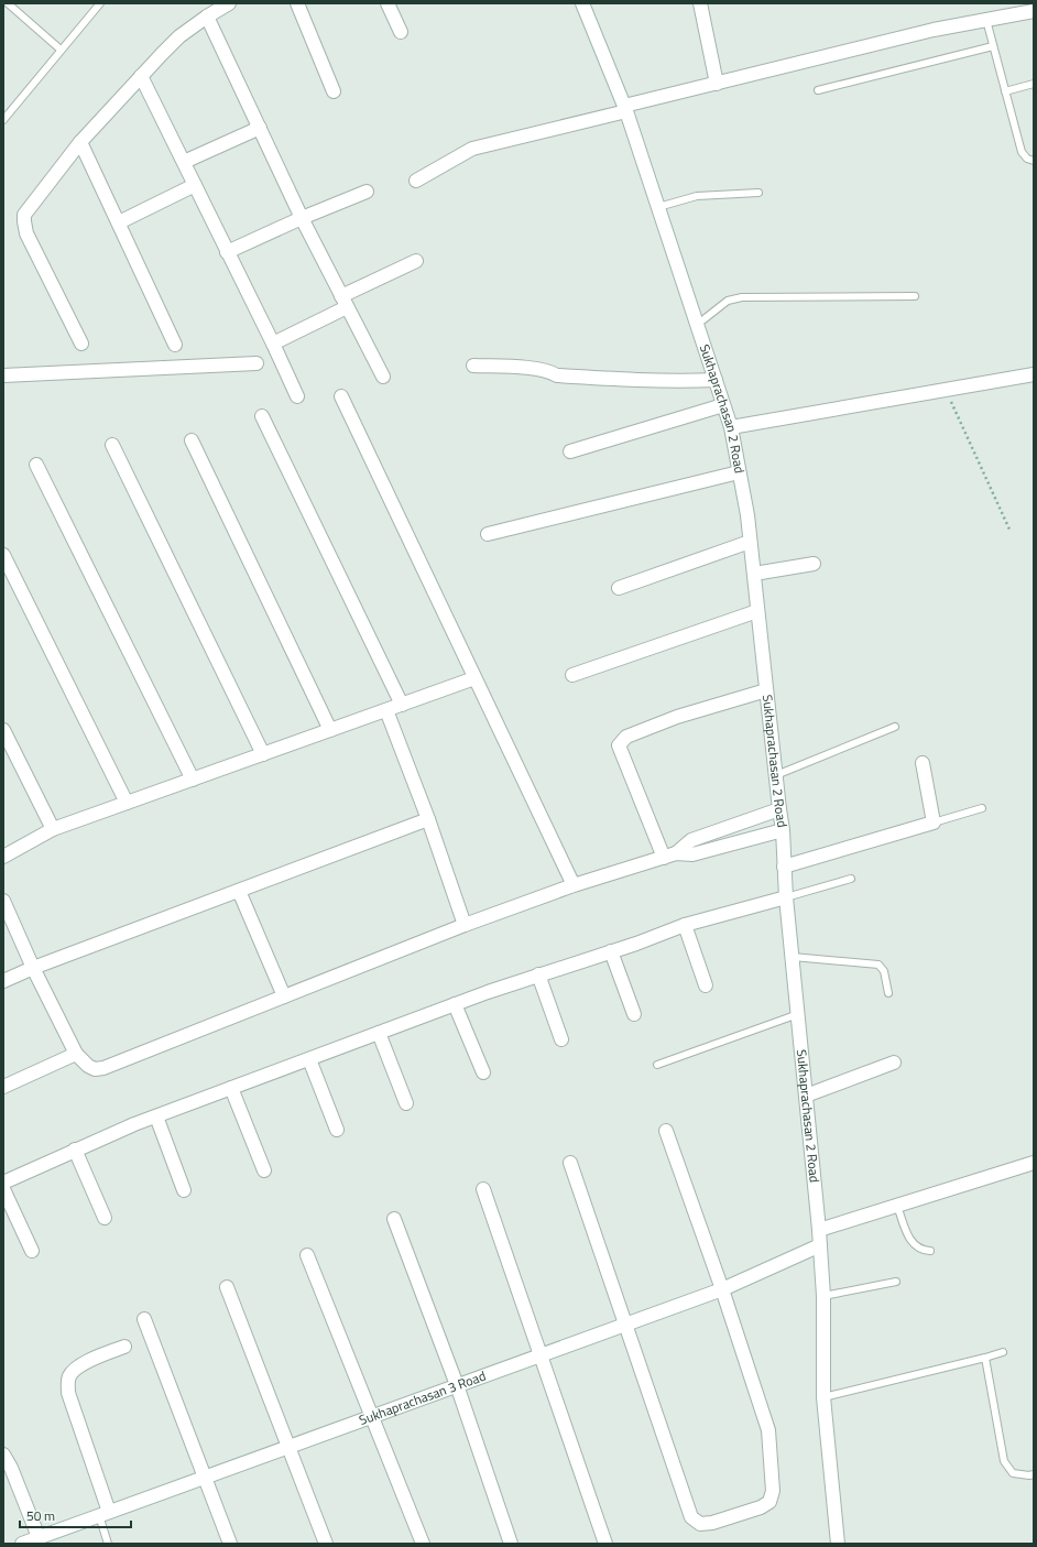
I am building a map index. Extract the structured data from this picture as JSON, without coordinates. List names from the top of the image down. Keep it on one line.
{"streets":{"street":["Sukhaprachasan 2 Road","Sukhaprachasan 3 Road"]},"crossings":[["Sukhaprachasan 2 Road","Sukhaprachasan 3 Road"]],"scale_bar":"50 m"}
